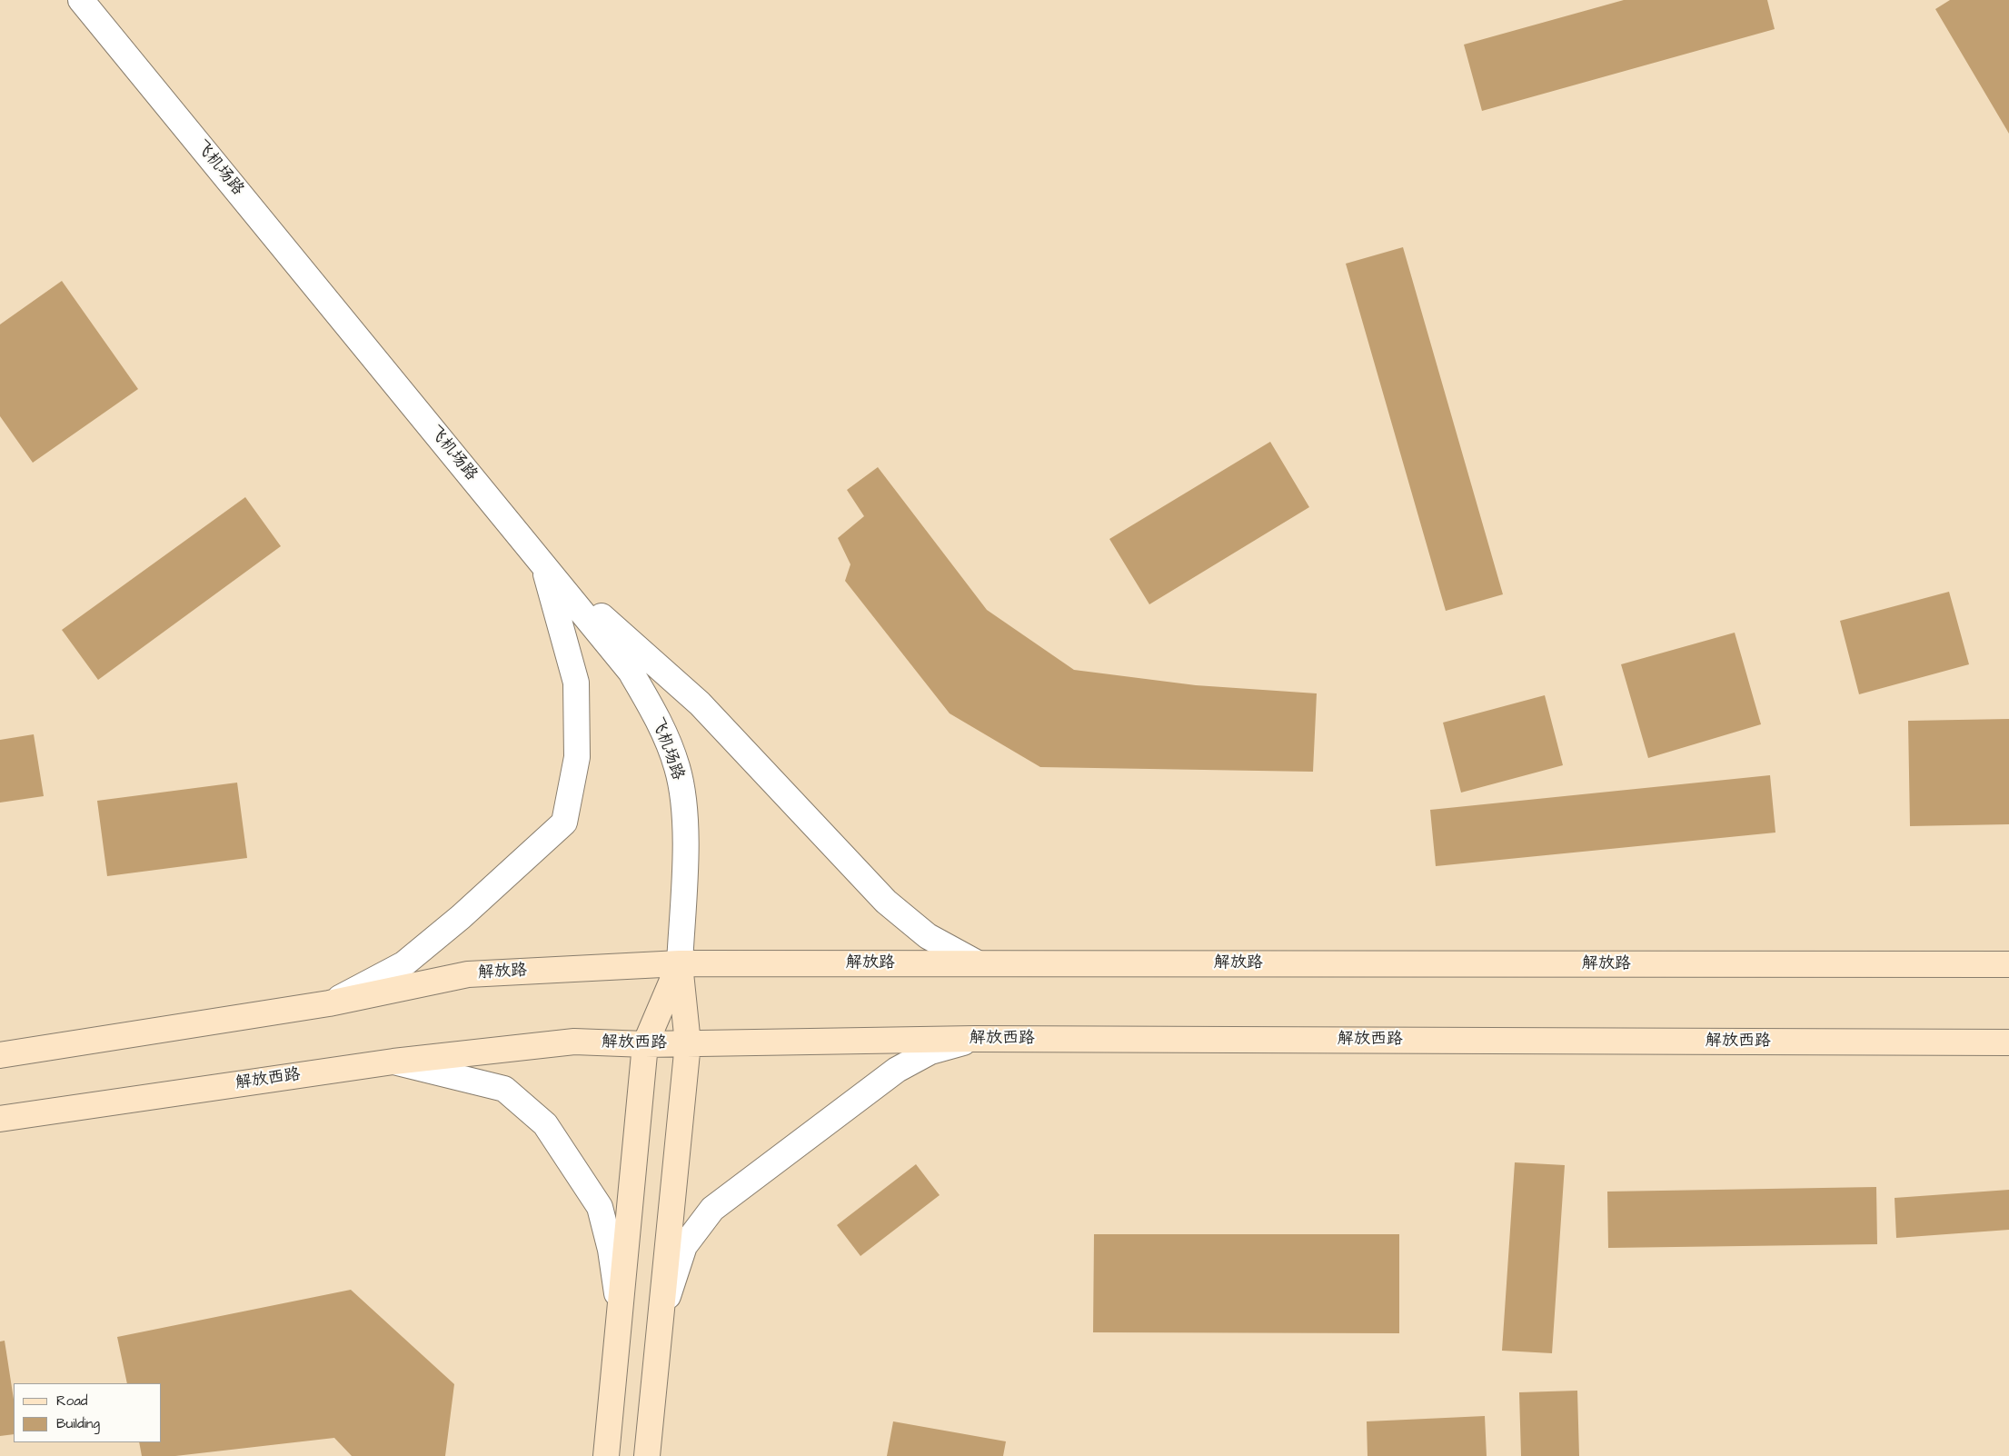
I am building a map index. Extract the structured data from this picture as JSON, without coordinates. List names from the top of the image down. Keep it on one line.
{"streets":{"main road":["解放路","解放西路"],"street":["飞机场路"]},"crossings":[["飞机场路","解放路"]],"legend":["Road","Building"]}
